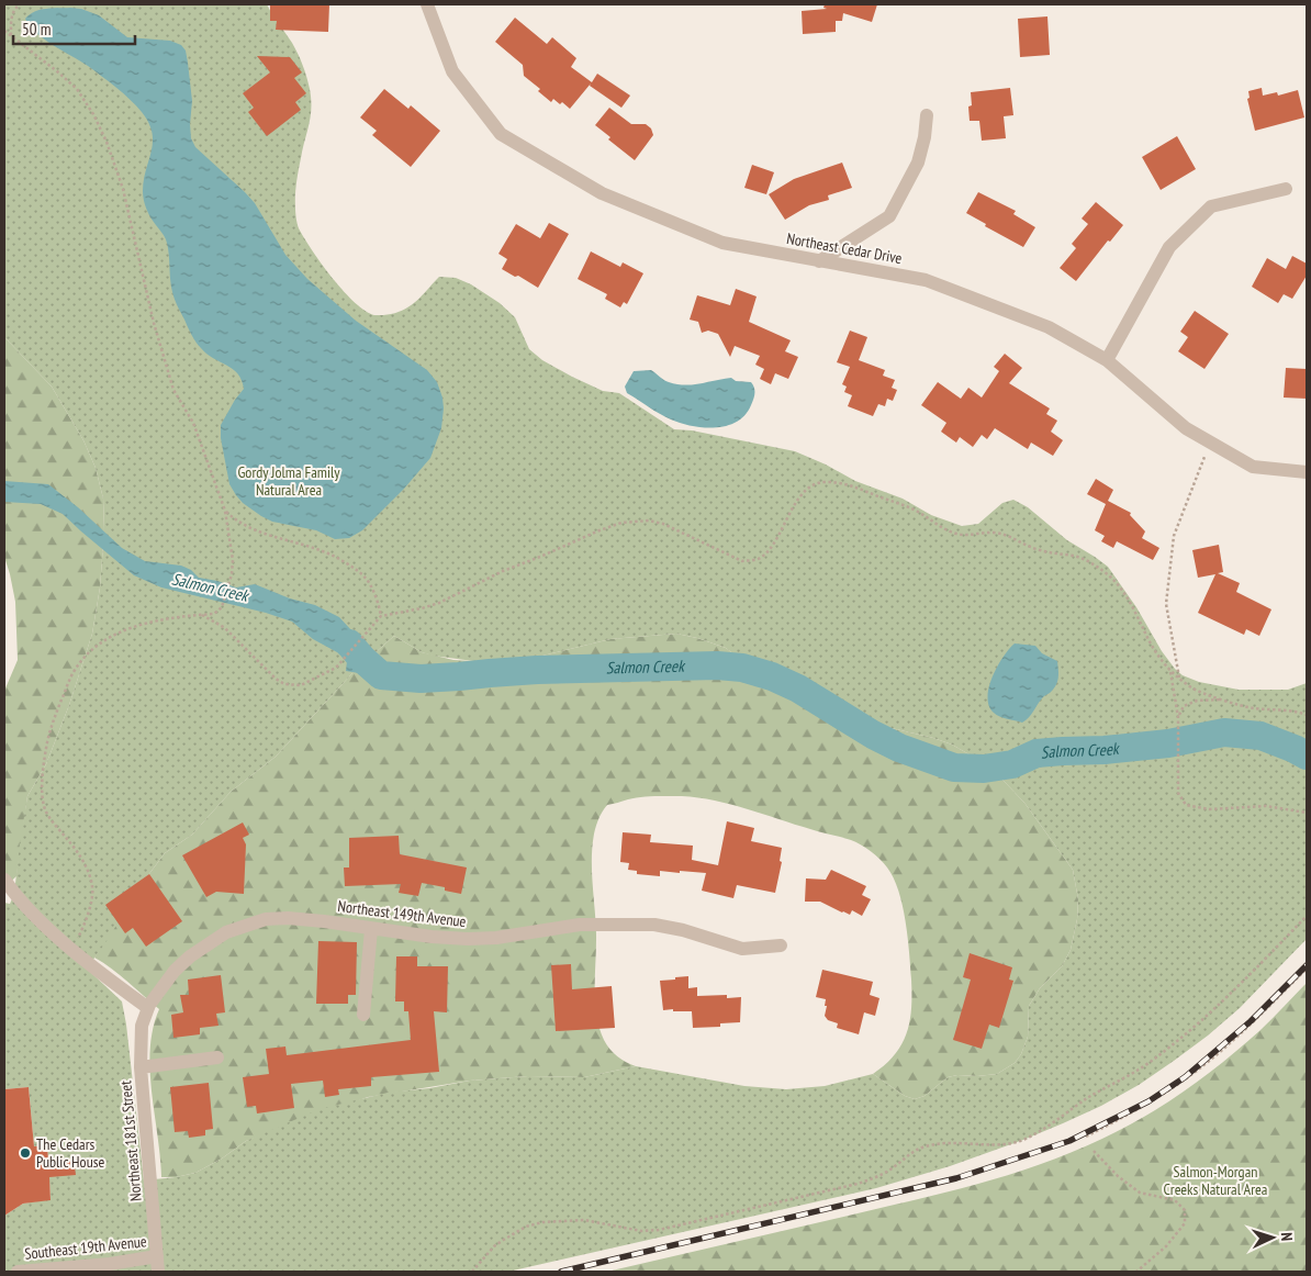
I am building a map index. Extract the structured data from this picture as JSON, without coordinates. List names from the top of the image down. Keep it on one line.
{"streets":{"street":["Northeast Cedar Drive","Northeast 149th Avenue","Northeast 181st Street","Southeast 19th Avenue"]},"crossings":[["Northeast 149th Avenue","Northeast 181st Street"],["Northeast 181st Street","Southeast 19th Avenue"]],"water":["Salmon Creek"],"parks":["Gordy Jolma Family Natural Area","Salmon-Morgan Creeks Natural Area"],"places":["The Cedars Public House"],"scale_bar":"50 m","north":"right"}
